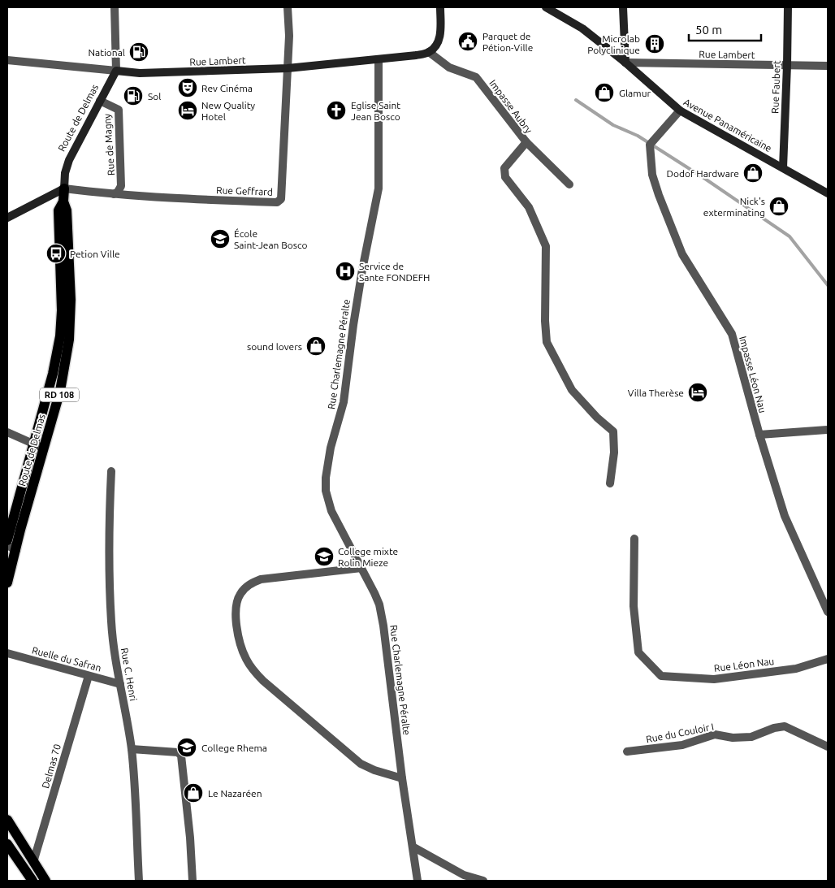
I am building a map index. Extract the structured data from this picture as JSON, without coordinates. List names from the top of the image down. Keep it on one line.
{"streets":{"main road":["Rue Lambert","Rue Faubert","Route de Delmas","Avenue Panaméricaine","RD 108"],"street":["Impasse Aubry","Rue de Magny","Rue Geffrard","Rue Charlemagne Péralte","Impasse Léon Nau","Ruelle du Safran","Rue Léon Nau","Rue C. Henri","Rue du Couloir I","Delmas 70"]},"crossings":[["Rue Lambert","Rue Faubert"],["Rue Lambert","Impasse Aubry"],["Rue Lambert","Route de Delmas"],["Rue Lambert","Avenue Panaméricaine"],["Rue Lambert","Rue Geffrard"],["Rue Lambert","Rue Charlemagne Péralte"],["Rue Faubert","Avenue Panaméricaine"],["Route de Delmas","Rue de Magny"],["Route de Delmas","Rue Geffrard"],["Avenue Panaméricaine","Impasse Léon Nau"],["Rue de Magny","Rue Geffrard"],["Ruelle du Safran","Rue C. Henri"],["Ruelle du Safran","Delmas 70"]],"places":{"public building":["Parquet de Pétion-Ville"],"building":["Microlab Polyclinique"],"fuel station":["National","Sol"],"theatre":["Rev Cinéma"],"shop":["Glamur","Dodof Hardware","Nick's exterminating","sound lovers","Le Nazaréen"],"hotel":["New Quality Hotel","Villa Therèse"],"church":["Eglise Saint Jean Bosco"],"school or university":["École Saint-Jean Bosco","College mixte Rolin Mieze","College Rhema"],"bus stop":["Petion Ville"],"hospital":["Service de Sante FONDEFH"]},"scale_bar":"50 m"}
